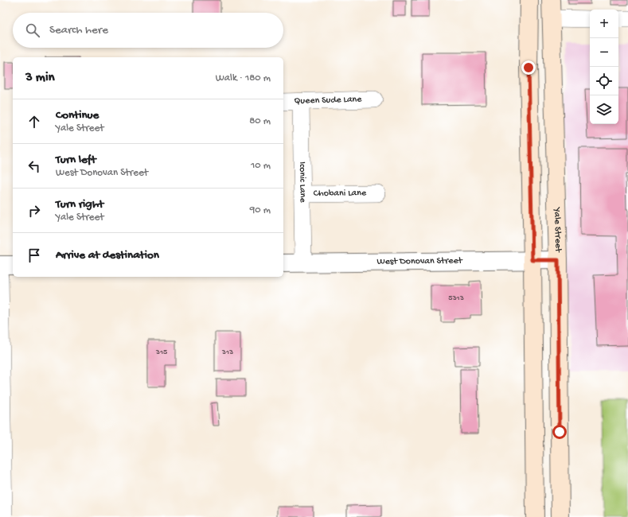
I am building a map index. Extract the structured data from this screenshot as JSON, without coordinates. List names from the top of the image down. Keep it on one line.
{"streets":{"main road":["Yale Street"],"street":["Queen Sude Lane","Iconic Lane","Chobani Lane","West Donovan Street"]},"crossings":[["Queen Sude Lane","Iconic Lane"],["Iconic Lane","Chobani Lane"],["Iconic Lane","West Donovan Street"],["Yale Street","West Donovan Street"]],"house_numbers":["5313","315","313"],"page":{"map_buttons":["+","−"],"search":"Search here","heading":["3 min","Walk · 180 m"],"list":[["Continue","Yale Street","80 m"],["Turn left","West Donovan Street","10 m"],["Turn right","Yale Street","90 m"],"Arrive at destination"]}}
